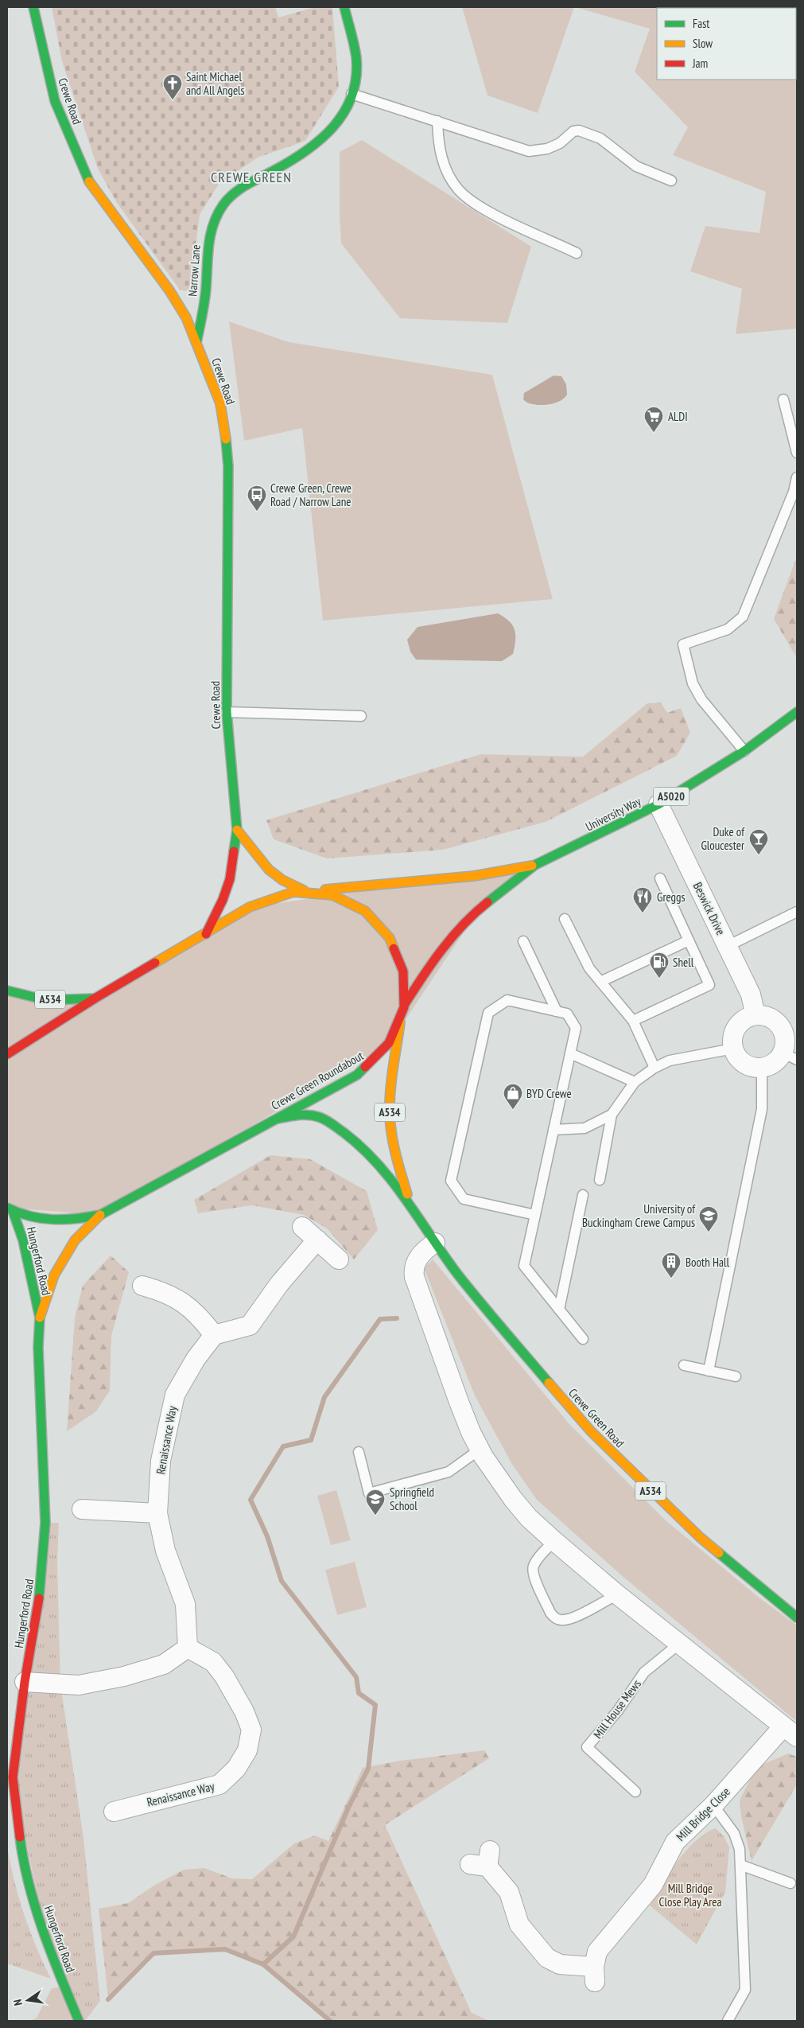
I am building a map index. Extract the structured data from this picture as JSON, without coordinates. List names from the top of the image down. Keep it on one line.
{"streets":{"main road":["Crewe Road","Narrow Lane","A5020","University Way","A534","Crewe Green Roundabout","Hungerford Road","Crewe Green Road"],"street":["Beswick Drive","Renaissance Way","Mill Bridge Close"],"lane":["Mill House Mews"]},"crossings":[["Crewe Road","Narrow Lane"],["Crewe Road","Crewe Green Roundabout"],["University Way","Beswick Drive"],["University Way","Crewe Green Roundabout"],["A534","Crewe Green Roundabout"],["Crewe Green Roundabout","Hungerford Road"],["Crewe Green Roundabout","Crewe Green Road"]],"districts":["CREWE GREEN"],"parks":["Mill Bridge Close Play Area"],"places":{"church":["Saint Michael and All Angels"],"supermarket":["ALDI"],"bus stop":["Crewe Green, Crewe Road / Narrow Lane"],"bar":["Duke of Gloucester"],"restaurant":["Greggs"],"fuel station":["Shell"],"shop":["BYD Crewe"],"school or university":["University of Buckingham Crewe Campus","Springfield School"],"building":["Booth Hall"]},"legend":["Fast","Slow","Jam"],"north":"left"}
